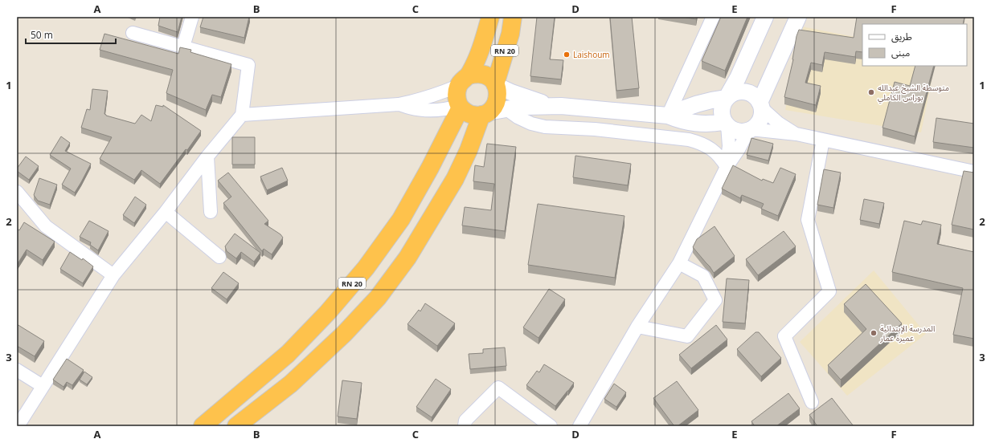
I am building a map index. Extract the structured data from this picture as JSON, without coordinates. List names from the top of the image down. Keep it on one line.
{"streets":{"highway":["RN 20"]},"places":["Laishoum","متوسطة الشيخ عبدالله بوراس الكاملي","المدرسة الإبتدائية عميرة عمار"],"legend":["طريق","مبنى"],"scale_bar":"50 m","grid":{"columns":["A","B","C","D","E","F"],"rows":["1","2","3"]}}
